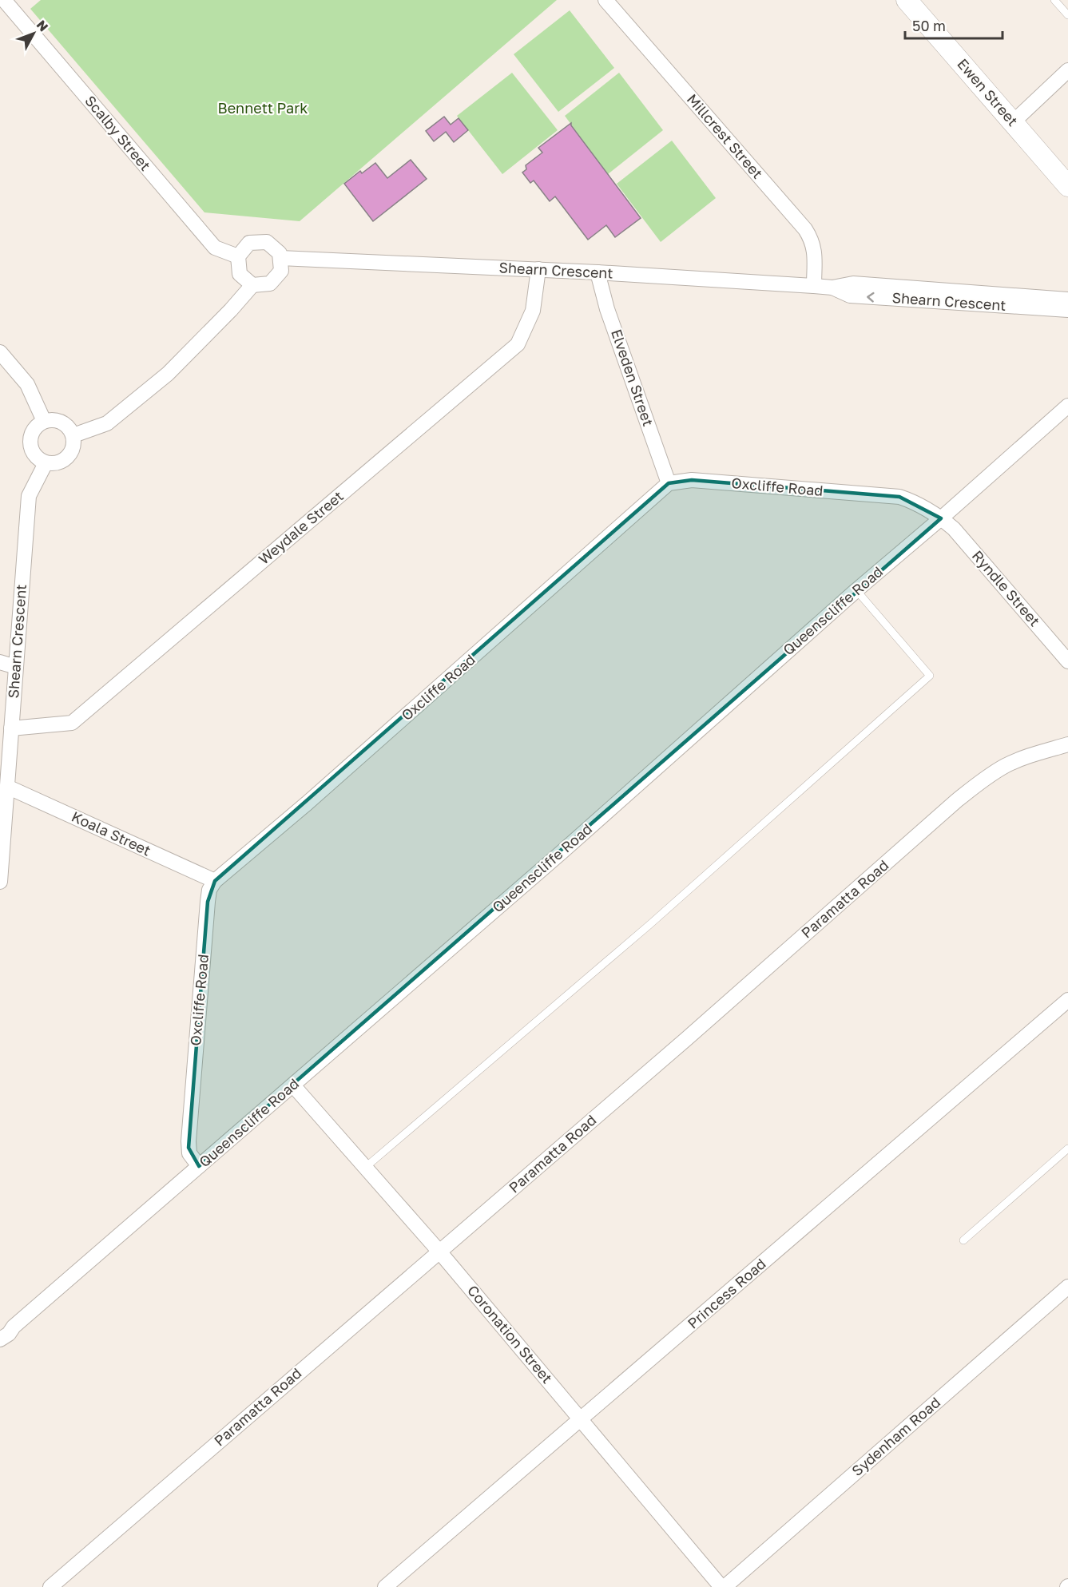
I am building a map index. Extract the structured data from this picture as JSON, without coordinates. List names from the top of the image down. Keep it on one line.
{"streets":{"main road":["Ewen Street"],"street":["Scalby Street","Millcrest Street","Shearn Crescent","Elveden Street","Oxcliffe Road","Weydale Street","Ryndle Street","Queenscliffe Road","Koala Street","Paramatta Road","Princess Road","Coronation Street","Sydenham Road"]},"crossings":[["Scalby Street","Shearn Crescent"],["Millcrest Street","Shearn Crescent"],["Shearn Crescent","Elveden Street"],["Shearn Crescent","Weydale Street"],["Shearn Crescent","Koala Street"],["Elveden Street","Oxcliffe Road"],["Oxcliffe Road","Ryndle Street"],["Oxcliffe Road","Queenscliffe Road"],["Oxcliffe Road","Koala Street"],["Ryndle Street","Queenscliffe Road"],["Queenscliffe Road","Coronation Street"],["Paramatta Road","Coronation Street"],["Princess Road","Coronation Street"],["Coronation Street","Sydenham Road"]],"parks":["Bennett Park"],"scale_bar":"50 m","north":"top right"}
